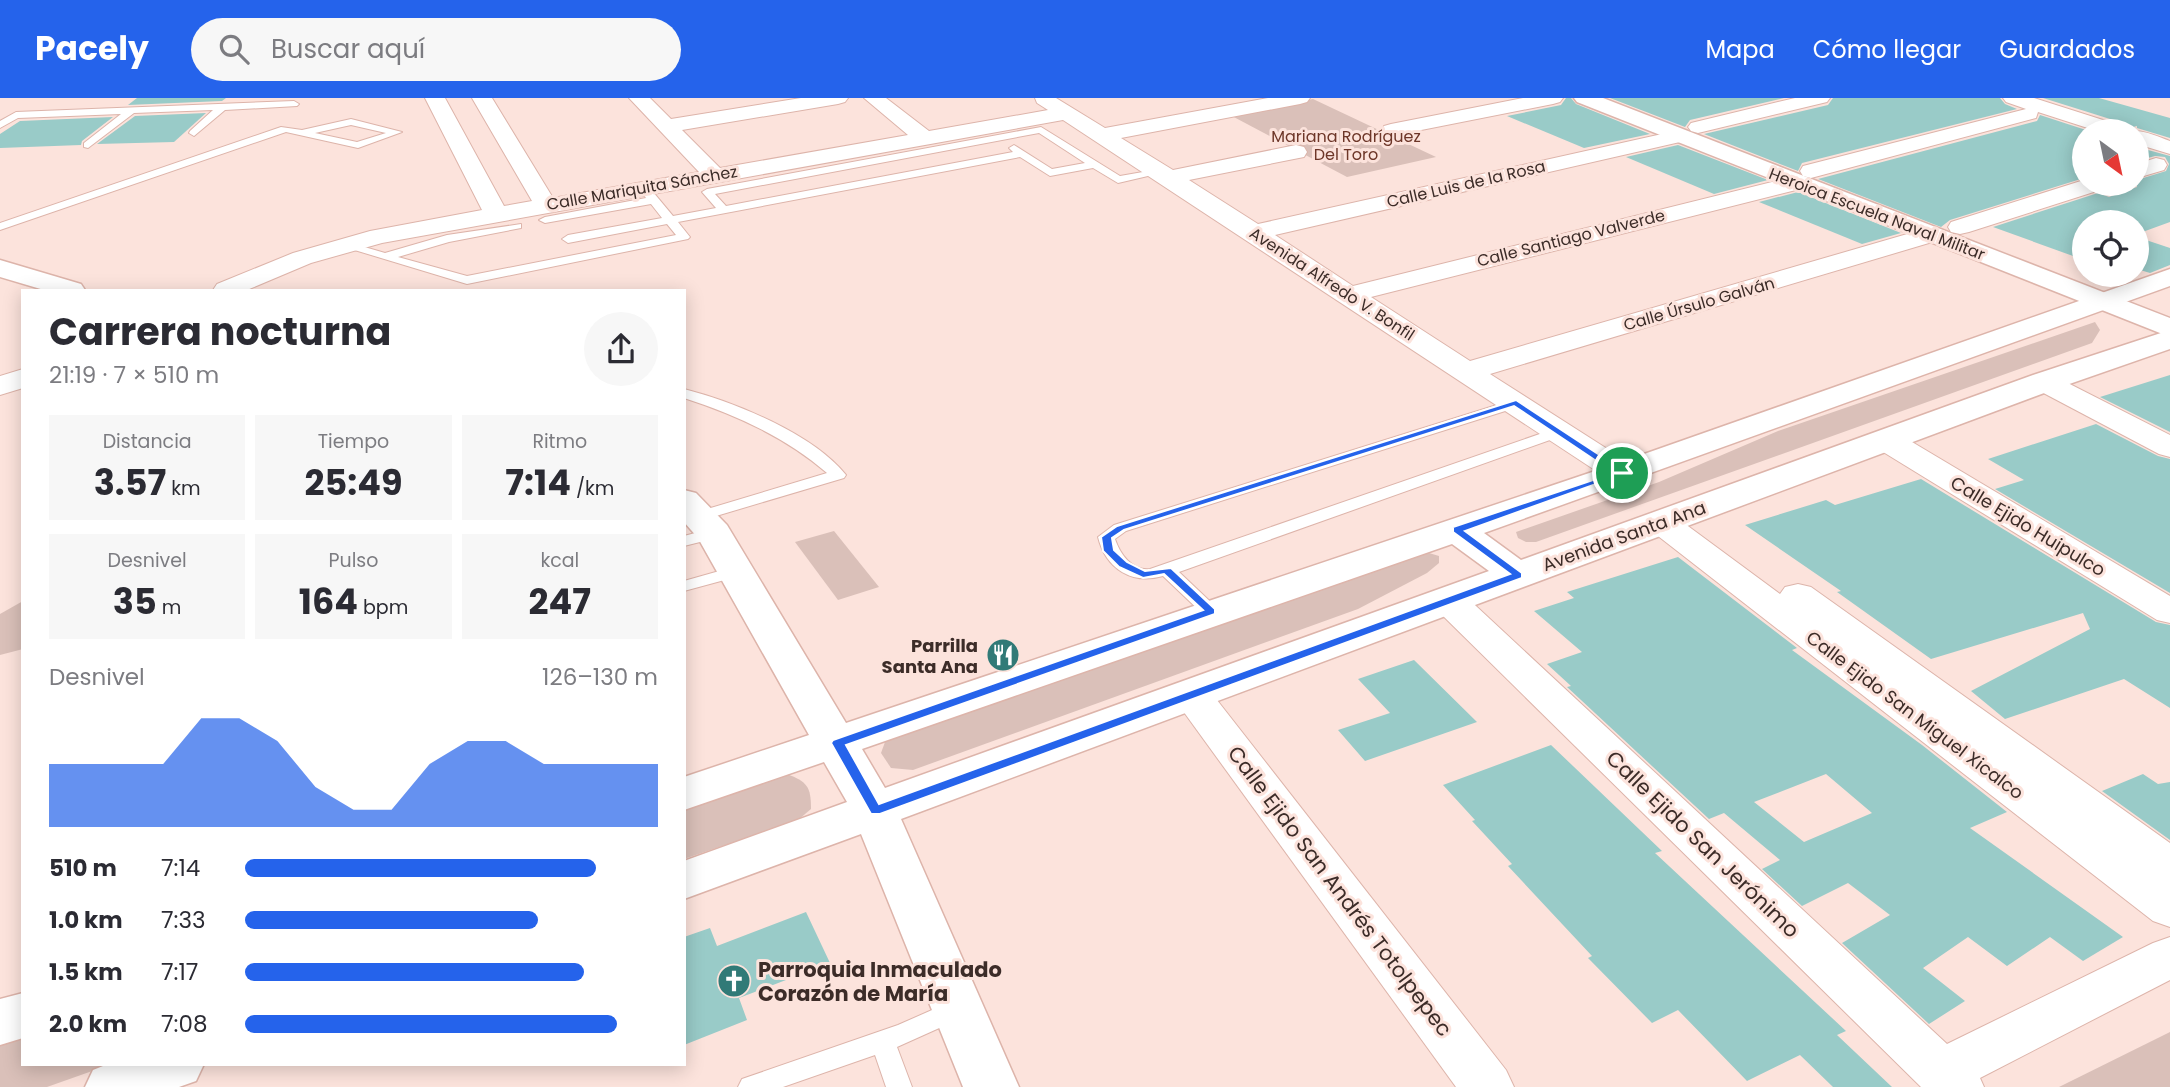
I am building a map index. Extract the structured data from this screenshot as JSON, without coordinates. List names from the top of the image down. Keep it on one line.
{"streets":{"main road":["Heroica Escuela Naval Militar","Avenida Santa Ana"],"street":["Calle Luis de la Rosa","Calle Mariquita Sánchez","Calle Santiago Valverde","Avenida Alfredo V. Bonfil","Calle Úrsulo Galván","Calle Ejido Huipulco","Calle Ejido San Miguel Xicalco","Calle Ejido San Jerónimo","Calle Ejido San Andrés Totolpepec"]},"crossings":[["Calle Luis de la Rosa","Heroica Escuela Naval Militar"],["Calle Luis de la Rosa","Avenida Alfredo V. Bonfil"],["Calle Mariquita Sánchez","Avenida Alfredo V. Bonfil"],["Heroica Escuela Naval Militar","Calle Santiago Valverde"],["Heroica Escuela Naval Militar","Calle Úrsulo Galván"],["Calle Santiago Valverde","Avenida Alfredo V. Bonfil"],["Avenida Alfredo V. Bonfil","Calle Úrsulo Galván"],["Calle Ejido Huipulco","Avenida Santa Ana"],["Avenida Santa Ana","Calle Ejido San Miguel Xicalco"],["Avenida Santa Ana","Calle Ejido San Jerónimo"],["Avenida Santa Ana","Calle Ejido San Andrés Totolpepec"]],"parks":["Mariana Rodríguez Del Toro"],"places":{"restaurant":["Parrilla Santa Ana"],"church":["Parroquia Inmaculado Corazón de María"]},"north":"bottom right","page":{"header":"Pacely","search":"Buscar aquí","nav":["Mapa","Cómo llegar","Guardados"],"heading":["Carrera nocturna","21:19 · 7 × 510 m"],"stats":[["Distancia","3.57 km"],["Tiempo","25:49"],["Ritmo","7:14 /km"],["Desnivel","35 m"],["Pulso","164 bpm"],["kcal","247"]],"chart":["Desnivel","126–130 m"],"list":[{"name":"510 m","note":"7:14"},{"name":"1.0 km","note":"7:33"},{"name":"1.5 km","note":"7:17"},{"name":"2.0 km","note":"7:08"}]}}
